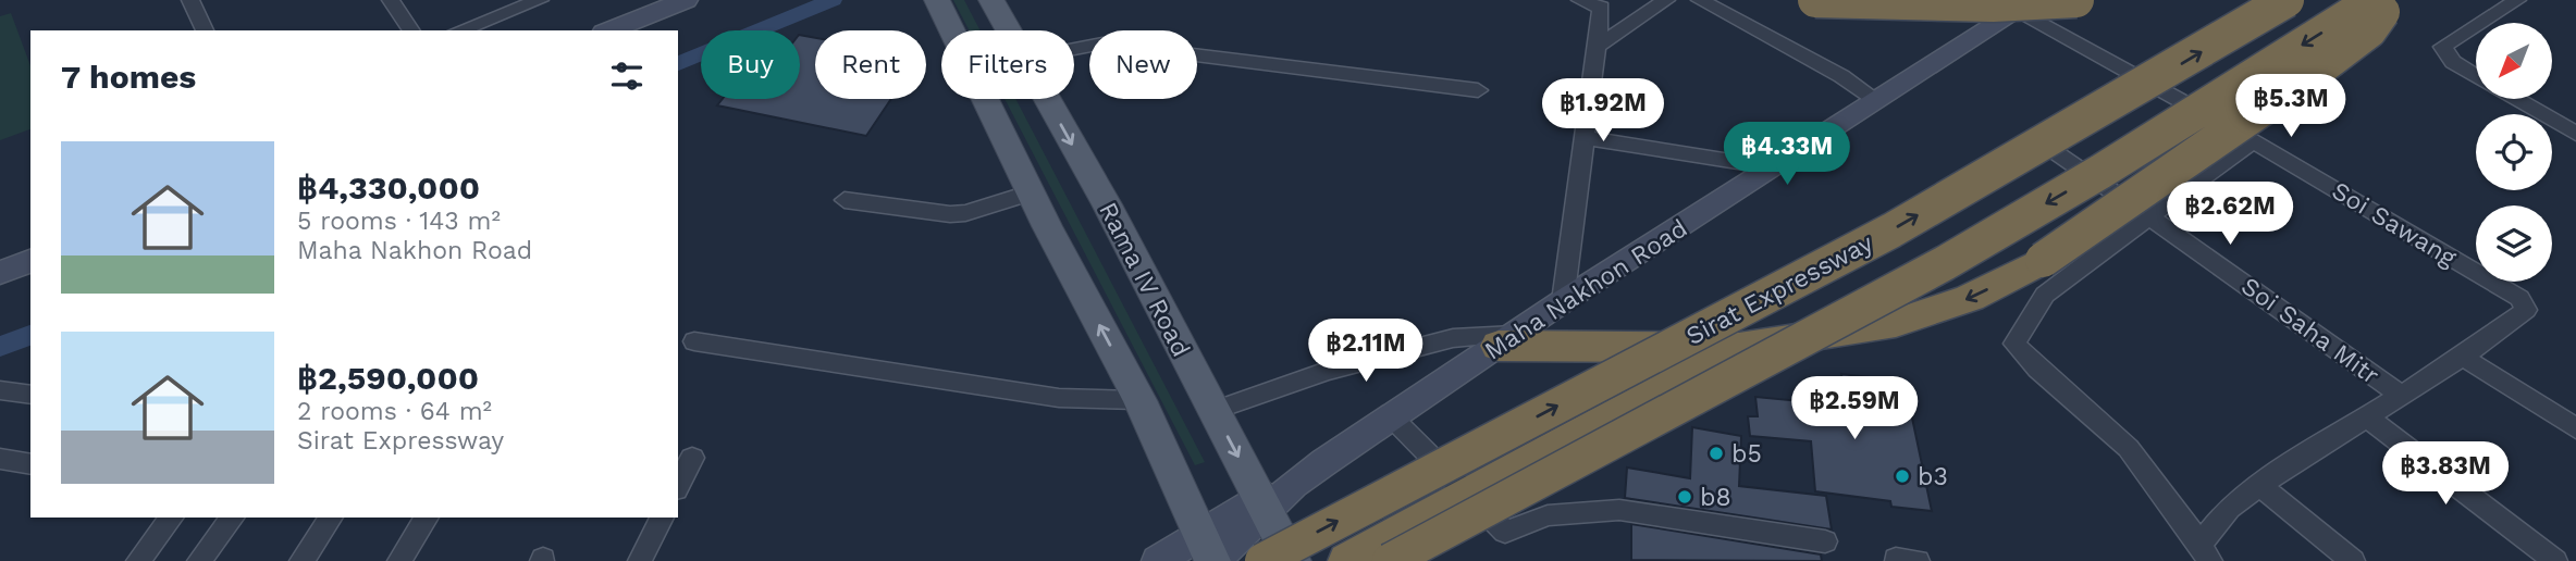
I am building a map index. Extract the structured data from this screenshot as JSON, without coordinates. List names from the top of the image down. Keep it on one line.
{"streets":{"highway":["Sirat Expressway"],"main road":["Rama IV Road","Maha Nakhon Road"],"street":["Soi Sawang","Soi Saha Mitr"]},"crossings":[["Soi Sawang","Maha Nakhon Road"],["Soi Sawang","Soi Saha Mitr"],["Rama IV Road","Maha Nakhon Road"]],"places":["b5","b3","b8"],"north":"bottom left","page":{"chip":["Buy","Rent","Filters","New"],"heading":"7 homes","price":["฿5.3M","฿1.92M","฿4.33M","฿2.62M","฿2.11M","฿2.59M","฿3.83M"],"list":[{"name":"฿4,330,000","note":"5 rooms · 143 m² · Maha Nakhon Road"},{"name":"฿2,590,000","note":"2 rooms · 64 m² · Sirat Expressway"}]}}
